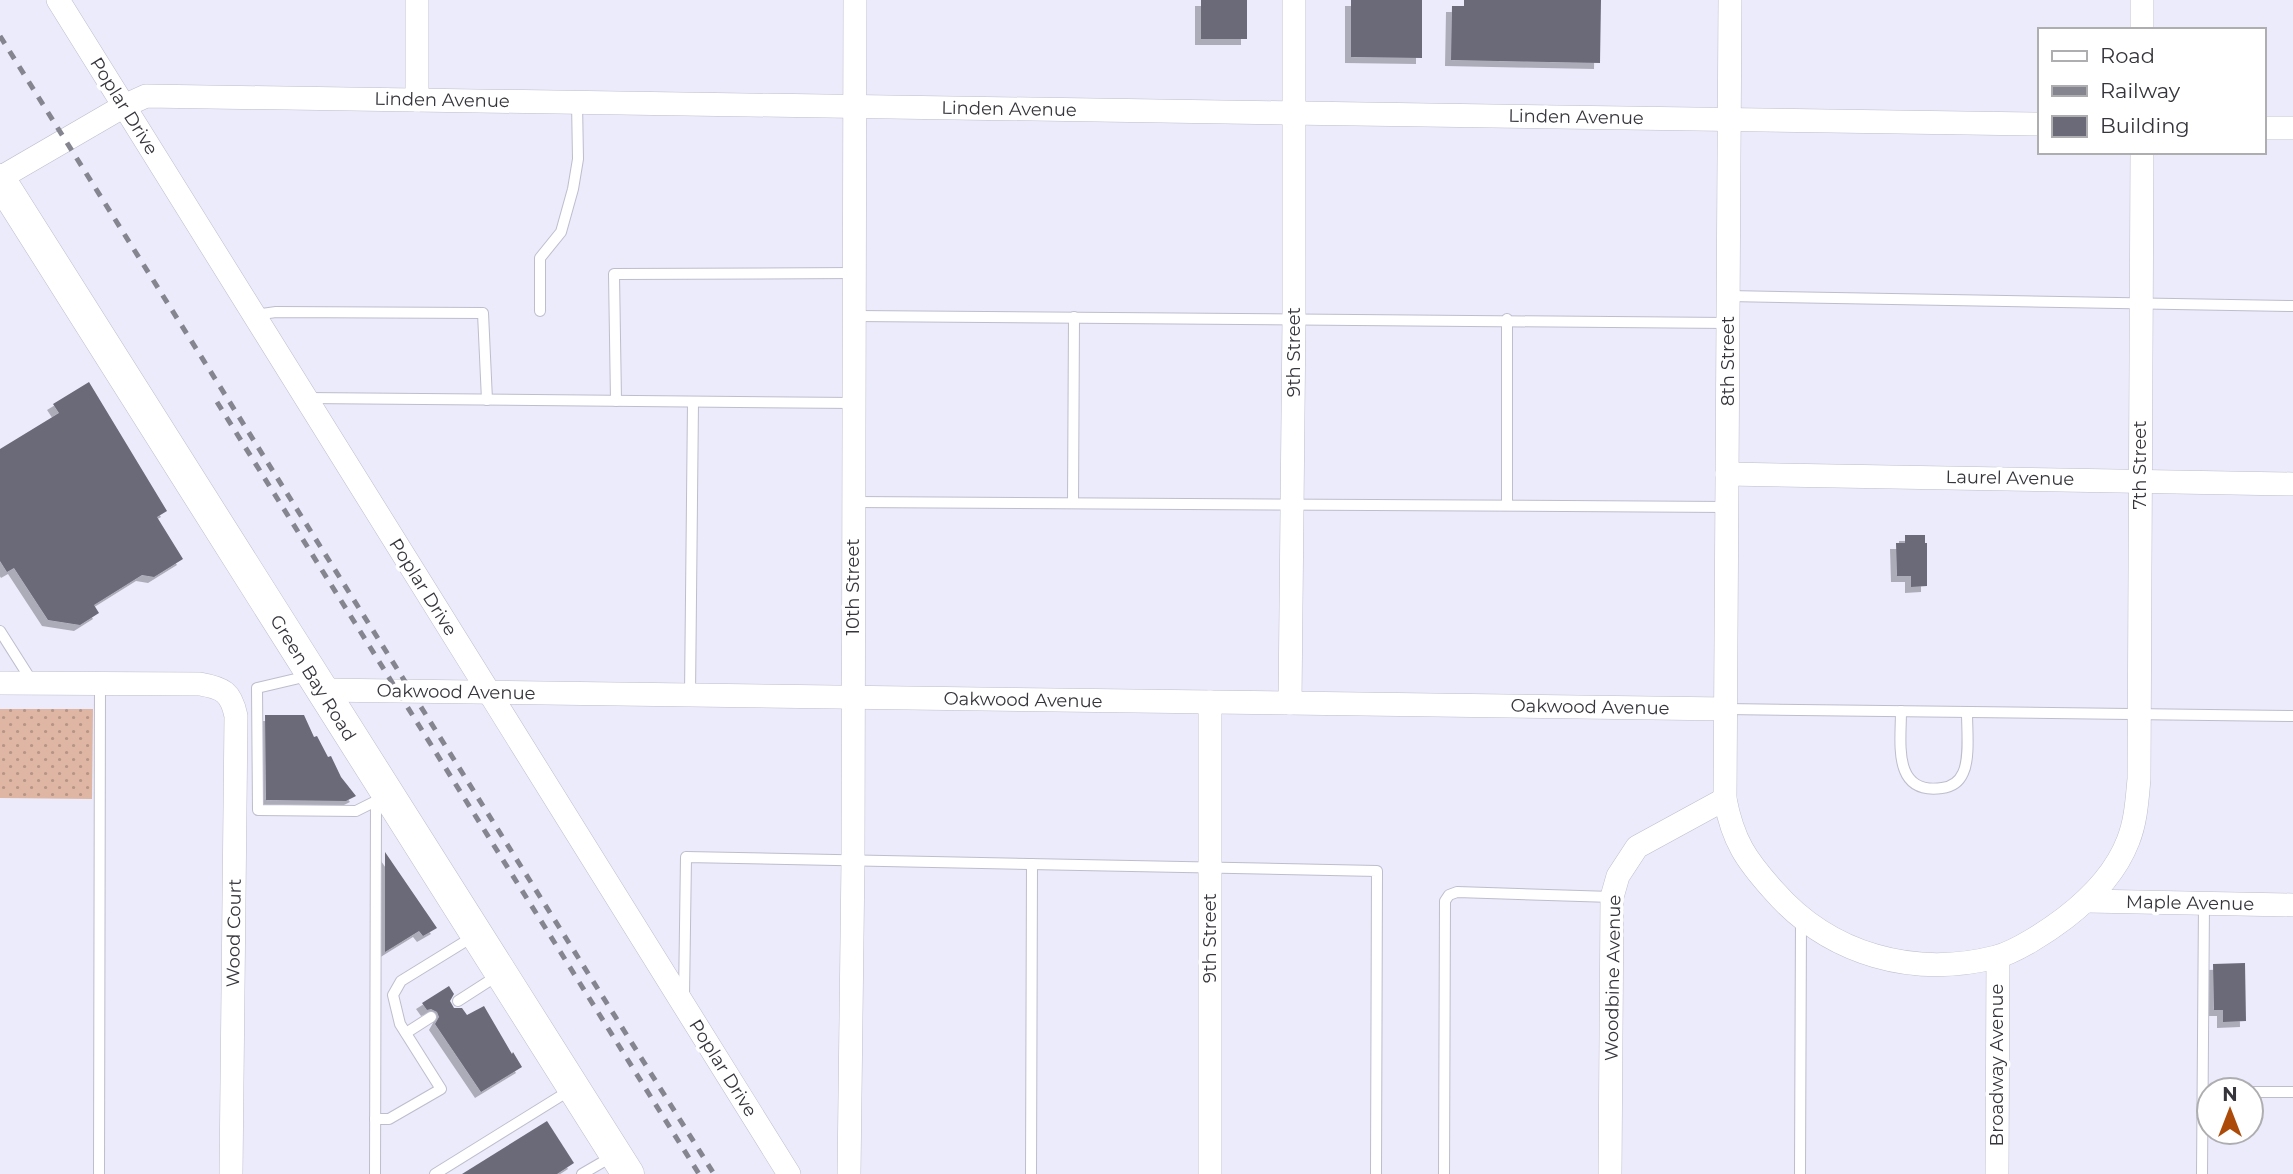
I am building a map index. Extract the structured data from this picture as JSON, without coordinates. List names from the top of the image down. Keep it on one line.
{"streets":{"main road":["Green Bay Road"],"street":["Linden Avenue","Poplar Drive","9th Street","8th Street","7th Street","Laurel Avenue","10th Street","Oakwood Avenue","Maple Avenue","Wood Court","Woodbine Avenue","Broadway Avenue"]},"crossings":[["Linden Avenue","Poplar Drive"],["Linden Avenue","9th Street"],["Linden Avenue","8th Street"],["Linden Avenue","10th Street"],["Linden Avenue","Green Bay Road"],["Poplar Drive","Oakwood Avenue"],["9th Street","Oakwood Avenue"],["8th Street","7th Street"],["8th Street","Laurel Avenue"],["8th Street","Oakwood Avenue"],["8th Street","Woodbine Avenue"],["8th Street","Broadway Avenue"],["7th Street","Laurel Avenue"],["7th Street","Maple Avenue"],["7th Street","Broadway Avenue"],["10th Street","Oakwood Avenue"],["Green Bay Road","Oakwood Avenue"]],"legend":["Road","Railway","Building"],"north":"top"}
